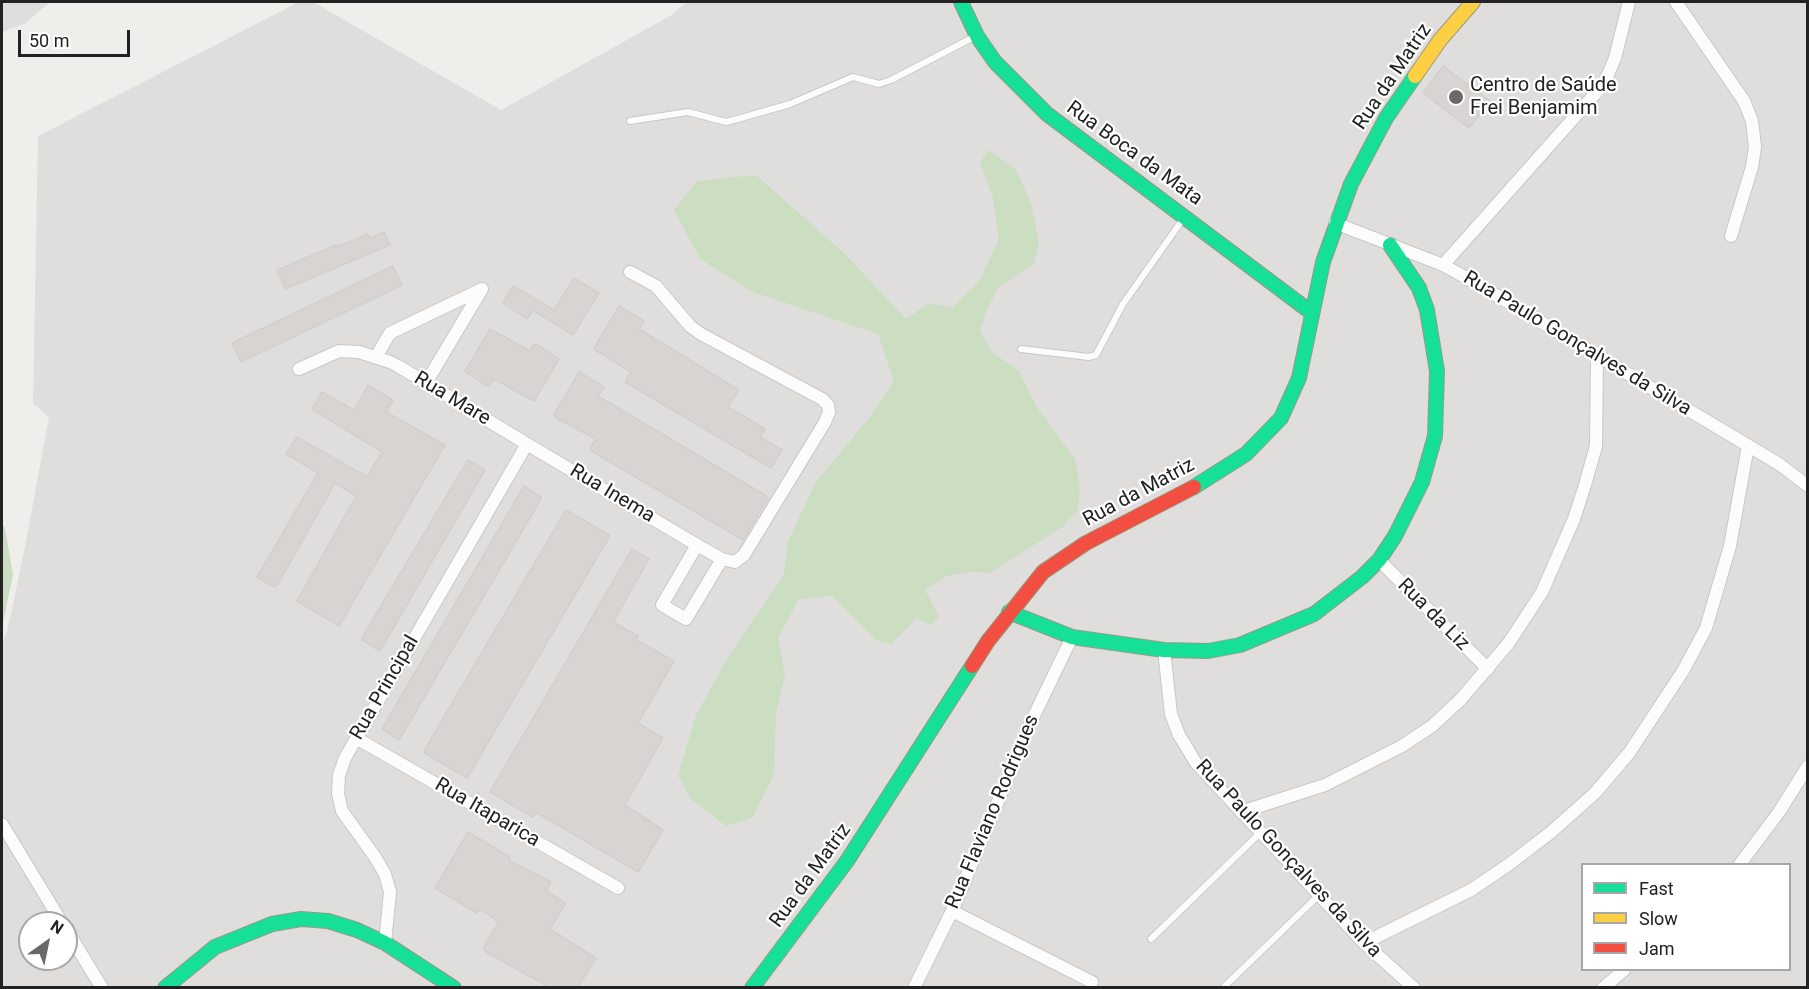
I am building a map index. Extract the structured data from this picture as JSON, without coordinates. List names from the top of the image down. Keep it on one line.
{"streets":{"street":["Rua da Matriz","Rua Boca da Mata","Rua Paulo Gonçalves da Silva","Rua Mare","Rua Inema","Rua da Liz","Rua Principal","Rua Flaviano Rodrigues","Rua Itaparica"]},"crossings":[["Rua da Matriz","Rua Boca da Mata"],["Rua da Matriz","Rua Paulo Gonçalves da Silva"],["Rua Mare","Rua Inema"],["Rua Mare","Rua Principal"],["Rua Inema","Rua Principal"],["Rua Principal","Rua Itaparica"]],"places":["Centro de Saúde Frei Benjamim"],"legend":["Fast","Slow","Jam"],"scale_bar":"50 m","north":"top right"}
